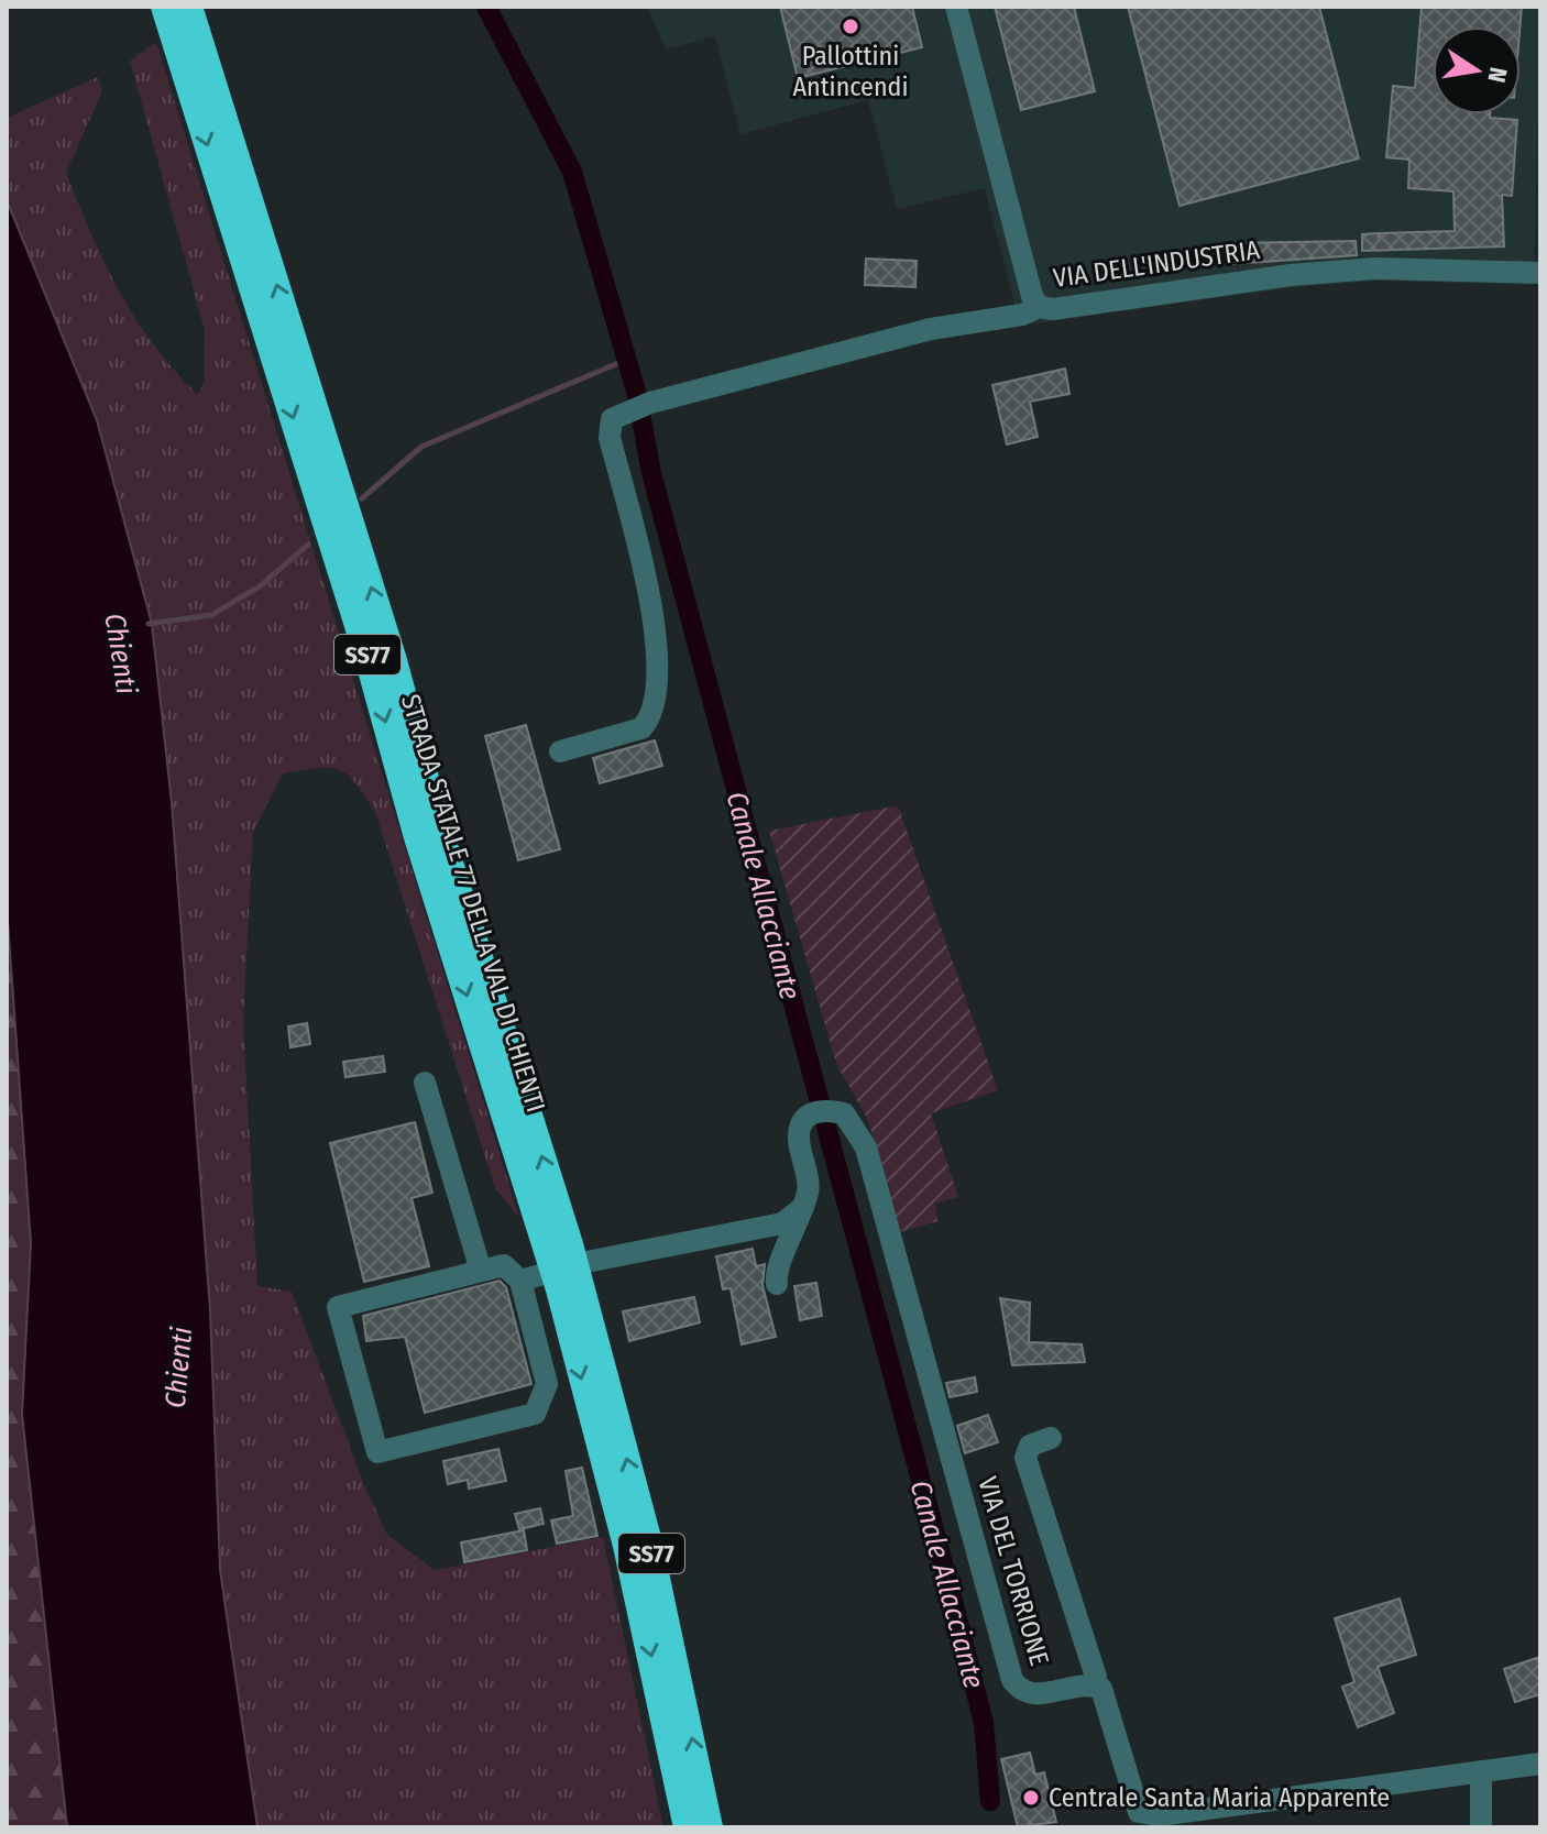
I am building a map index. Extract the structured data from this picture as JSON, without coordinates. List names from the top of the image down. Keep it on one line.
{"streets":{"highway":["SS77","STRADA STATALE 77 DELLA VAL DI CHIENTI"],"street":["VIA DELL'INDUSTRIA","VIA DEL TORRIONE"]},"water":["Chienti","Canale Allacciante"],"places":["Pallottini Antincendi","Centrale Santa Maria Apparente"],"north":"right"}
